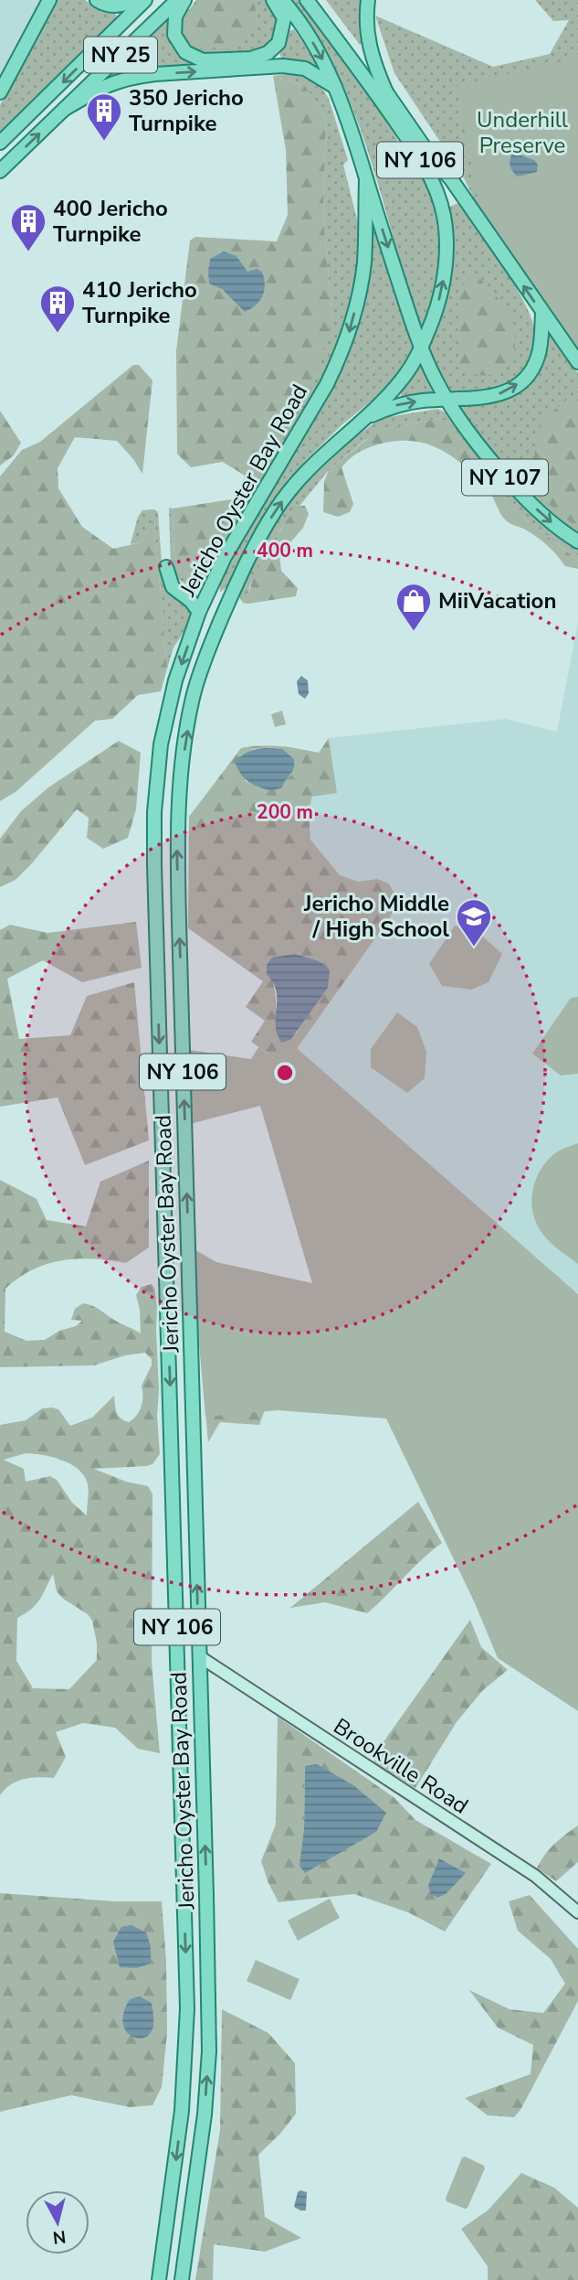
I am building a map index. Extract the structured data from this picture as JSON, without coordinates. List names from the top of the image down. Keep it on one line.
{"streets":{"main road":["NY 25","NY 106","NY 107","Jericho Oyster Bay Road"],"street":["Brookville Road"]},"crossings":[["NY 106","NY 107"],["NY 106","Jericho Oyster Bay Road"],["NY 107","Jericho Oyster Bay Road"],["Jericho Oyster Bay Road","Brookville Road"]],"parks":["Underhill Preserve"],"places":{"building":["350 Jericho Turnpike","400 Jericho Turnpike","410 Jericho Turnpike"],"shop":["MiiVacation"],"school or university":["Jericho Middle / High School"]},"north":"bottom","rings":["400 m","200 m"]}
